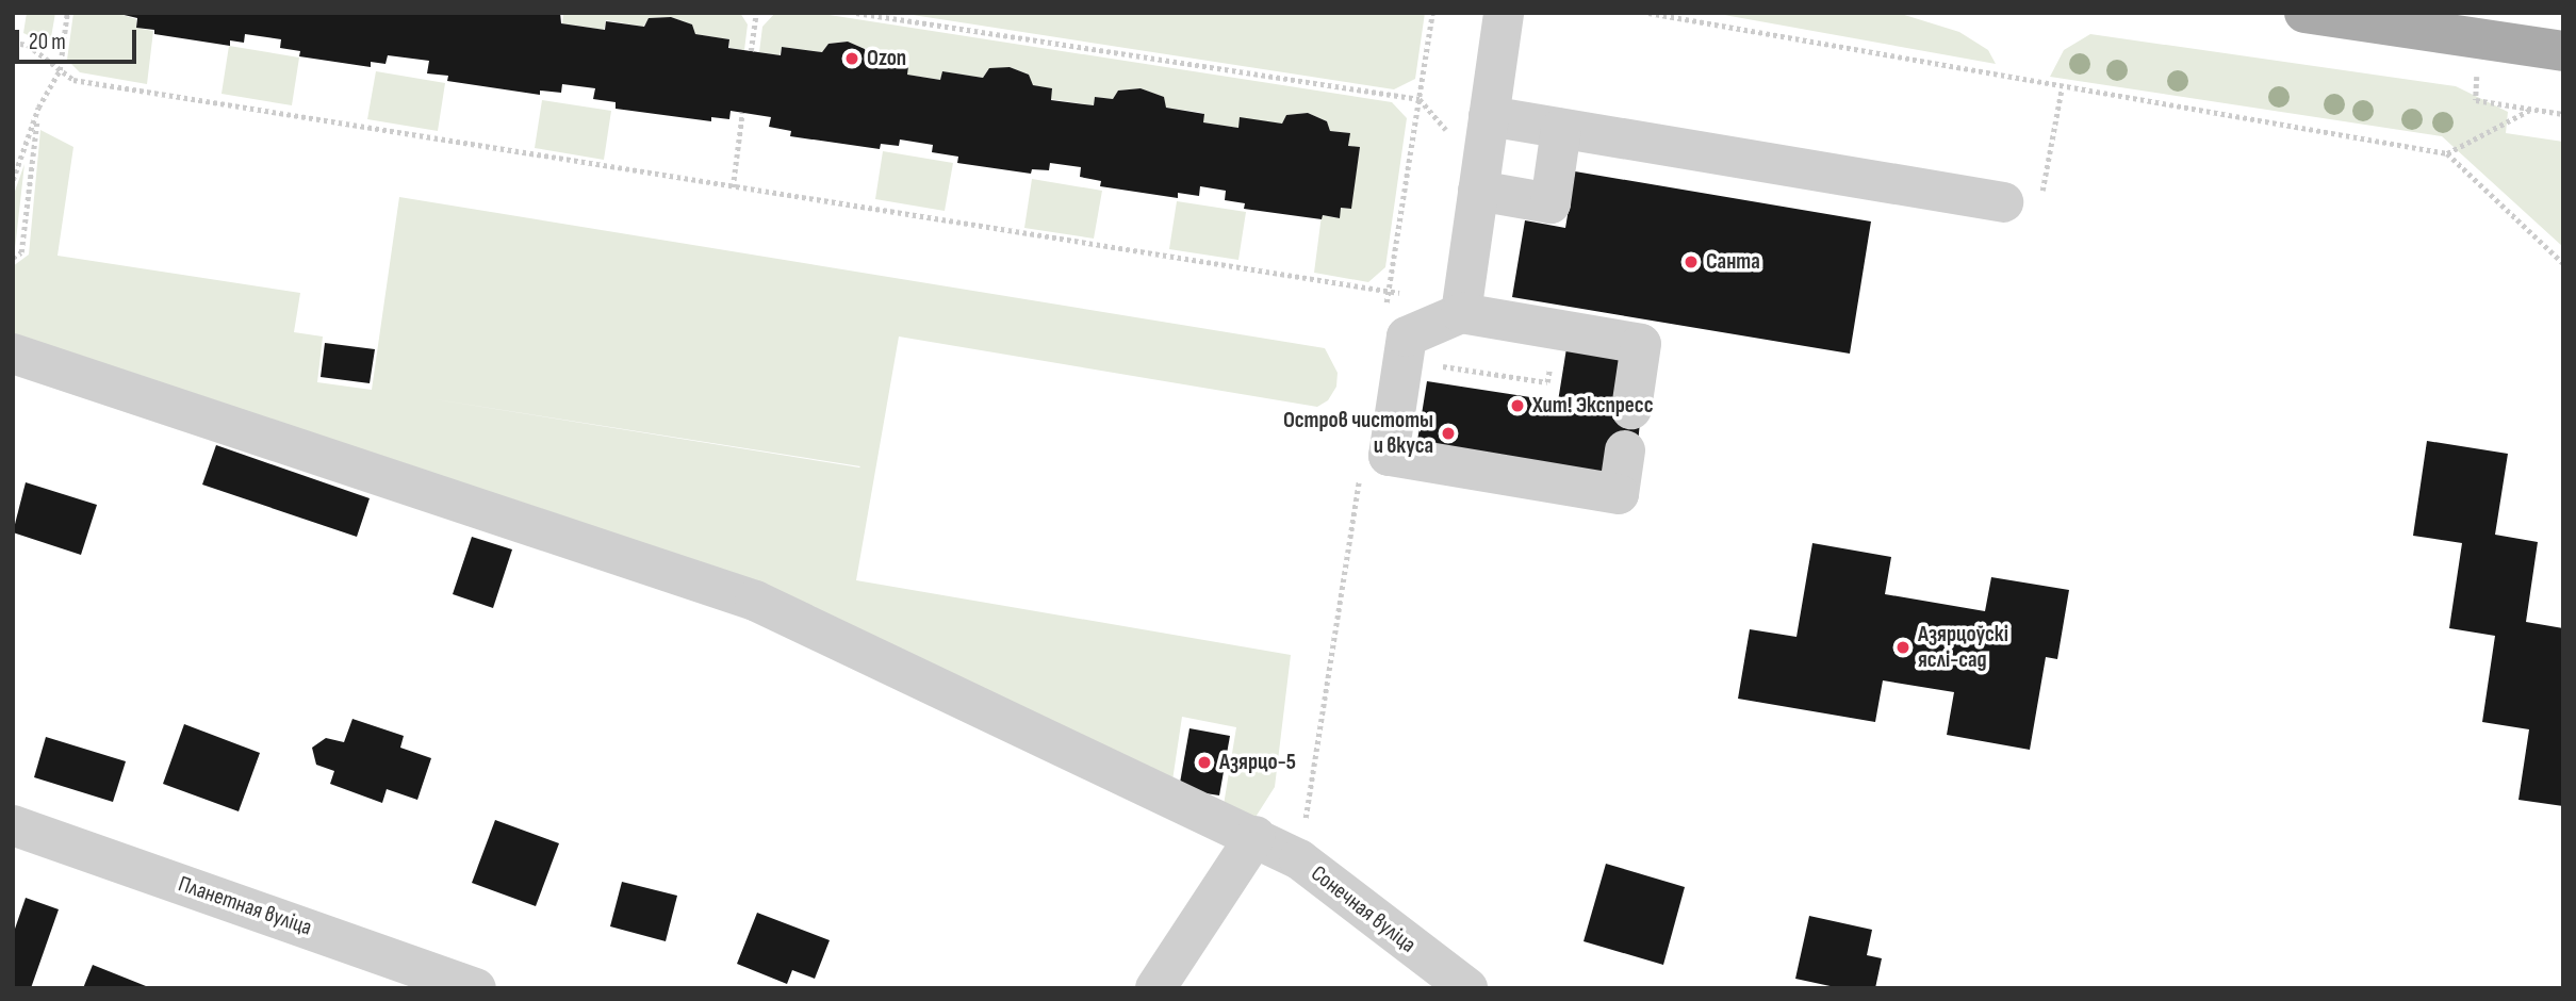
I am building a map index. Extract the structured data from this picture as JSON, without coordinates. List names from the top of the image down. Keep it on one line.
{"streets":{"street":["Планетная вуліца","Сонечная вуліца"]},"places":["Ozon","Санта","Хит! Экспресс","Остров чистоты и вкуса","Азярцоўскі яслі-сад","Азярцо-5"],"scale_bar":"20 m"}
